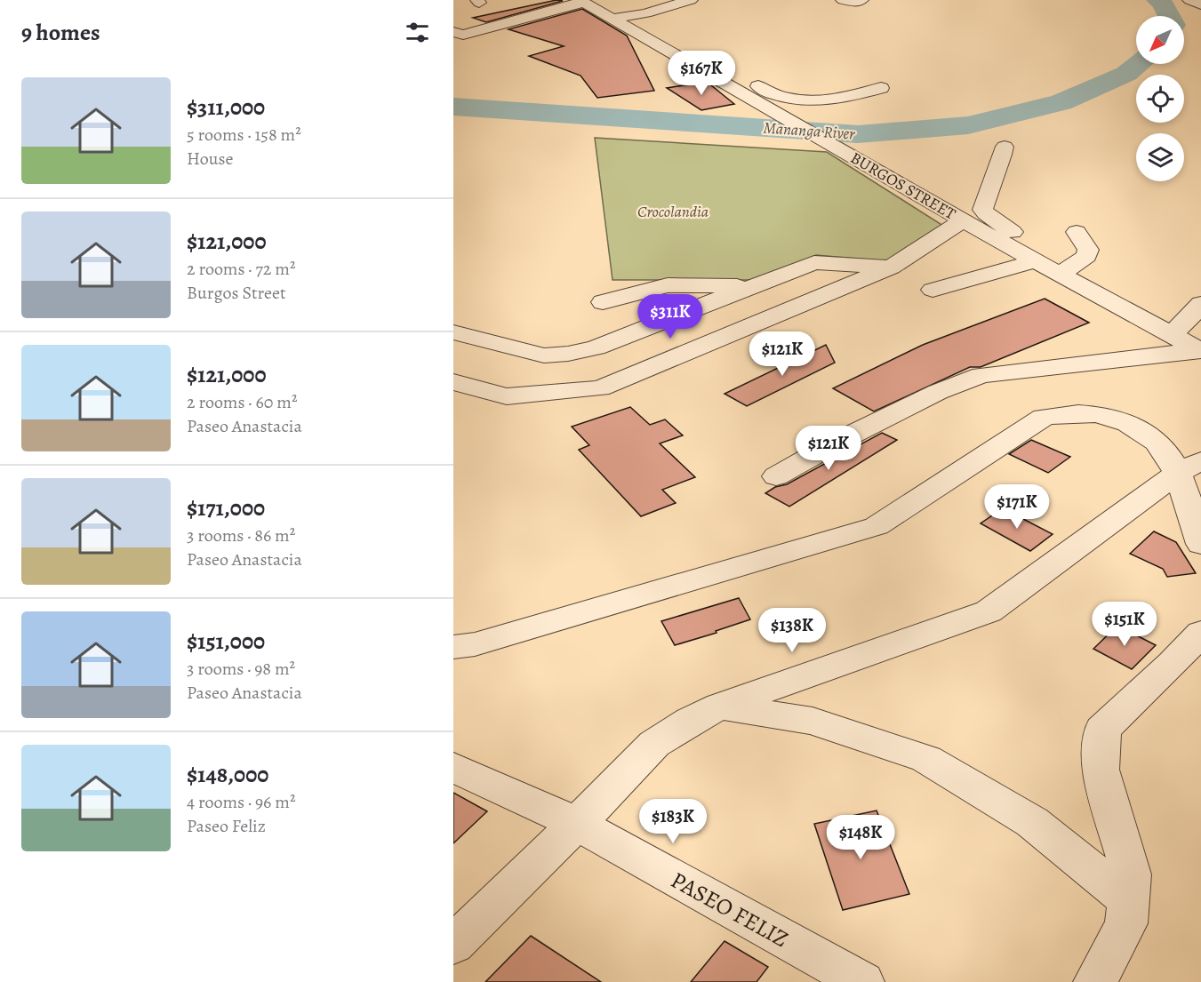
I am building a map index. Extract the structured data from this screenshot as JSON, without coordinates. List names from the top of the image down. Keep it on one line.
{"streets":{"street":["BURGOS STREET","PASEO FELIZ"]},"water":["Mananga River"],"parks":["Crocolandia"],"north":"bottom left","page":{"heading":"9 homes","price":["$167K","$311K","$121K","$121K","$171K","$151K","$138K","$183K","$148K"],"list":[{"name":"$311,000","note":"5 rooms · 158 m² · House"},{"name":"$121,000","note":"2 rooms · 72 m² · Burgos Street"},{"name":"$121,000","note":"2 rooms · 60 m² · Paseo Anastacia"},{"name":"$171,000","note":"3 rooms · 86 m² · Paseo Anastacia"},{"name":"$151,000","note":"3 rooms · 98 m² · Paseo Anastacia"},{"name":"$148,000","note":"4 rooms · 96 m² · Paseo Feliz"}]}}
